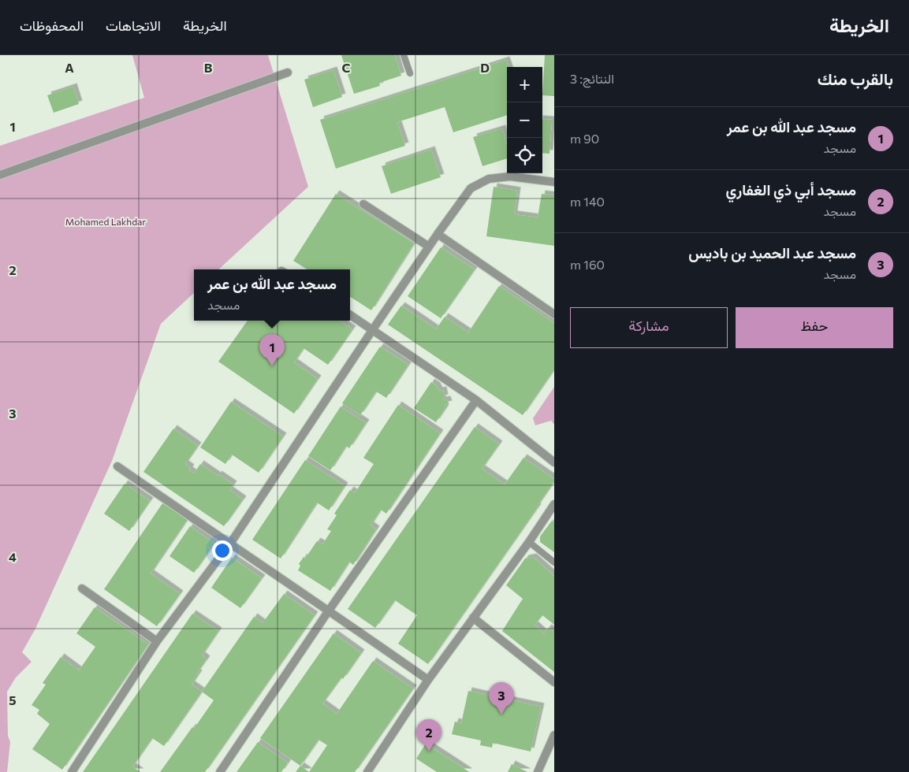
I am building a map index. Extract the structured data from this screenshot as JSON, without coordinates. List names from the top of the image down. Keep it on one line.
{"parks":["Mohamed Lakhdar"],"page":{"header":"الخريطة","nav":["الخريطة","الاتجاهات","المحفوظات"],"heading":["بالقرب منك","النتائج: 3"],"map_buttons":["+","−"],"list":[{"mark":"1","name":"مسجد عبد الله بن عمر","note":"مسجد","value":"90 m"},{"mark":"2","name":"مسجد أبي ذي الغفاري","note":"مسجد","value":"140 m"},{"mark":"3","name":"مسجد عبد الحميد بن باديس","note":"مسجد","value":"160 m"}],"popup":["مسجد عبد الله بن عمر","مسجد"],"buttons":["حفظ","مشاركة"],"pins":["1","3","2"]},"grid":{"columns":["A","B","C","D"],"rows":["1","2","3","4","5"]}}
